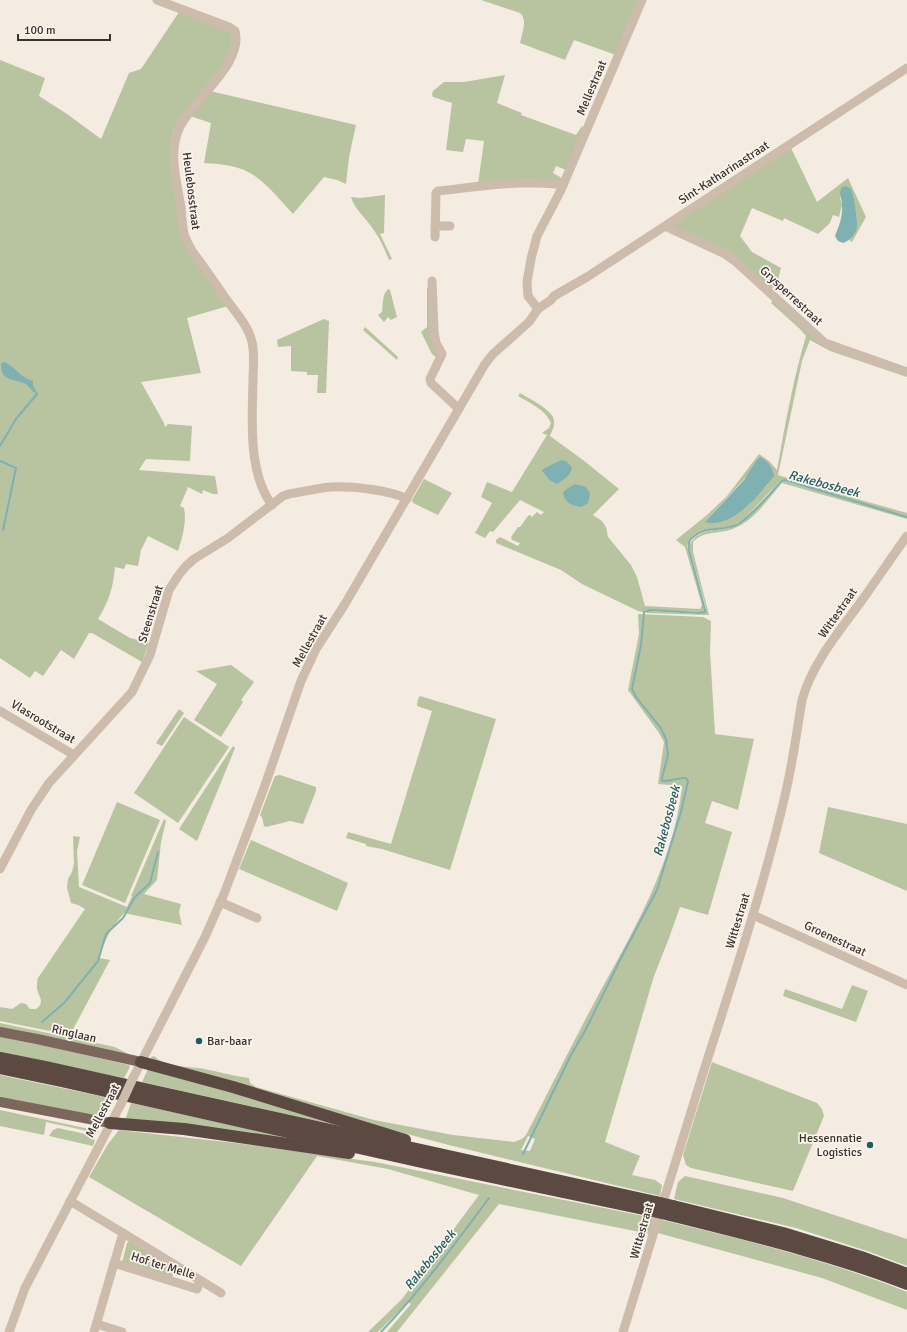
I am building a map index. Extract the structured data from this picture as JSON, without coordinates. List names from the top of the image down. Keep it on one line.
{"streets":{"main road":["Ringlaan"],"street":["Mellestraat","Sint-Katharinastraat","Heulebosstraat","Grysperrestraat","Wittestraat","Steenstraat","Vlasrootstraat","Groenestraat","Hof ter Melle"]},"crossings":[["Mellestraat","Sint-Katharinastraat"],["Mellestraat","Steenstraat"],["Mellestraat","Ringlaan"],["Mellestraat","Hof ter Melle"],["Sint-Katharinastraat","Grysperrestraat"],["Heulebosstraat","Steenstraat"],["Wittestraat","Groenestraat"],["Steenstraat","Vlasrootstraat"]],"water":["Rakebosbeek"],"places":["Bar-baar","Hessennatie Logistics"],"scale_bar":"100 m"}
